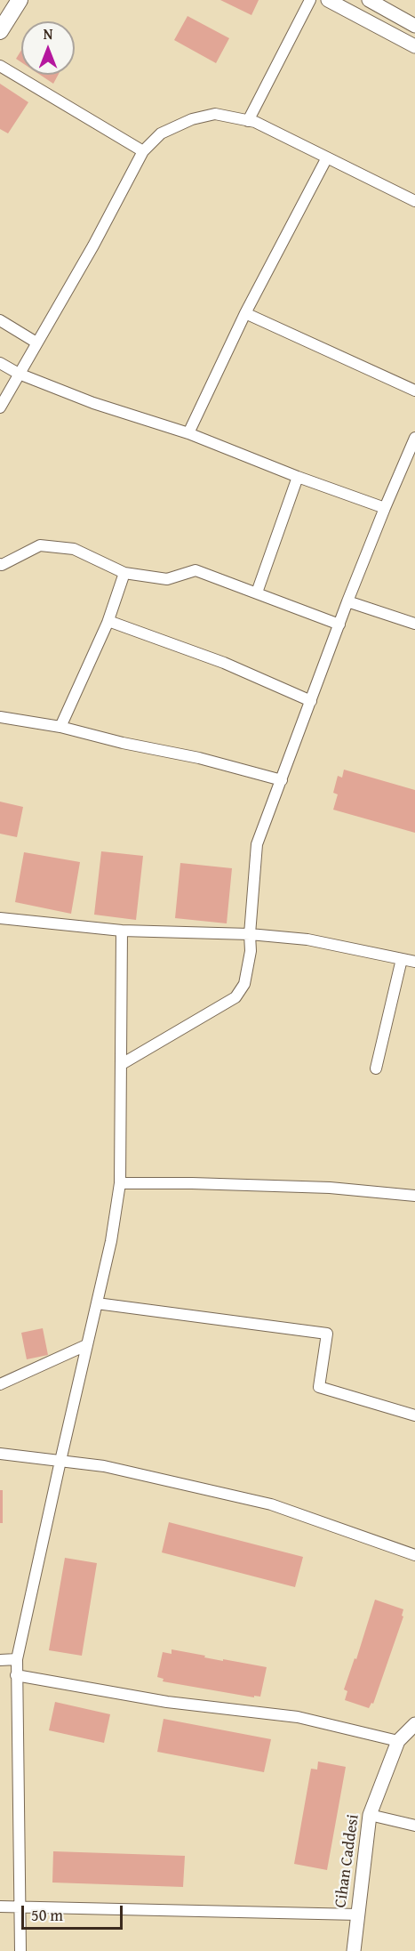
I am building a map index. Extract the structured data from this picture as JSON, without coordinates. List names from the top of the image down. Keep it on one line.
{"streets":{"street":["Cihan Caddesi"]},"scale_bar":"50 m","north":"top"}
